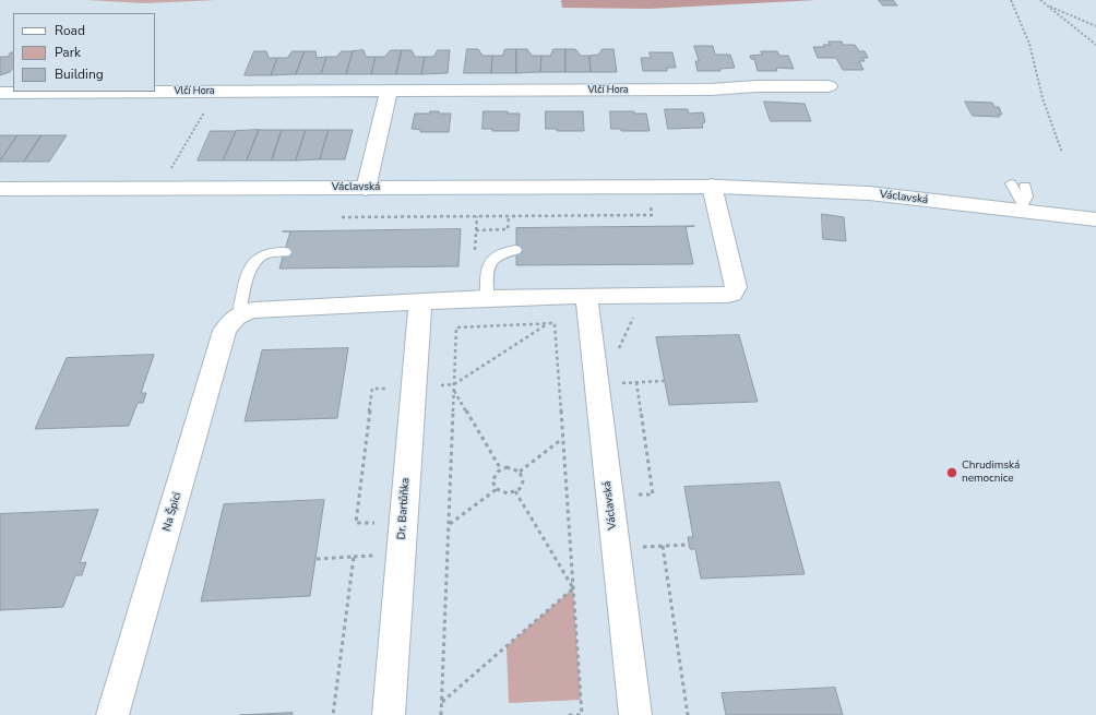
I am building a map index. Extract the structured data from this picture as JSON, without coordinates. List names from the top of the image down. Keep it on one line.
{"streets":{"street":["Vlčí Hora","Václavská","Dr. Bartůňka","Na Špici"]},"places":["Chrudimská nemocnice"],"legend":["Road","Park","Building"]}
